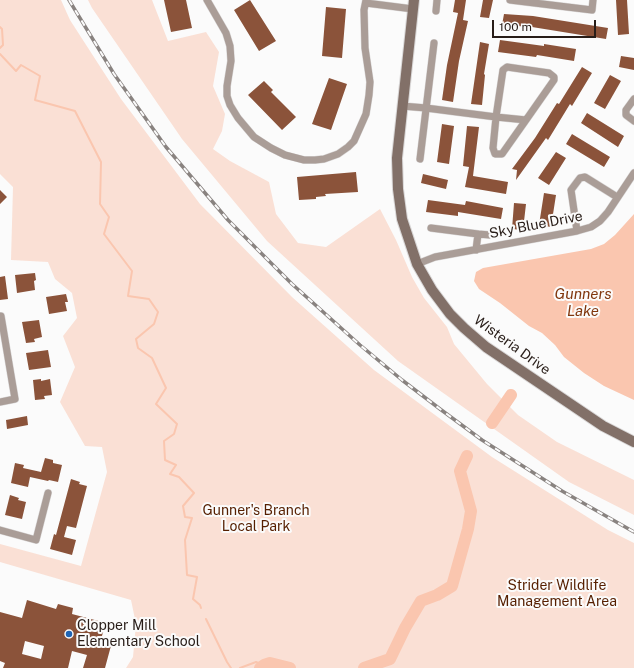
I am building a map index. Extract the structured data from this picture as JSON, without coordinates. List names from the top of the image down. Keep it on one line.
{"streets":{"street":["Sky Blue Drive","Wisteria Drive"]},"crossings":[["Sky Blue Drive","Wisteria Drive"]],"water":["Gunners Lake"],"parks":["Gunner's Branch Local Park","Strider Wildlife Management Area"],"places":["Clopper Mill Elementary School"],"scale_bar":"100 m"}
